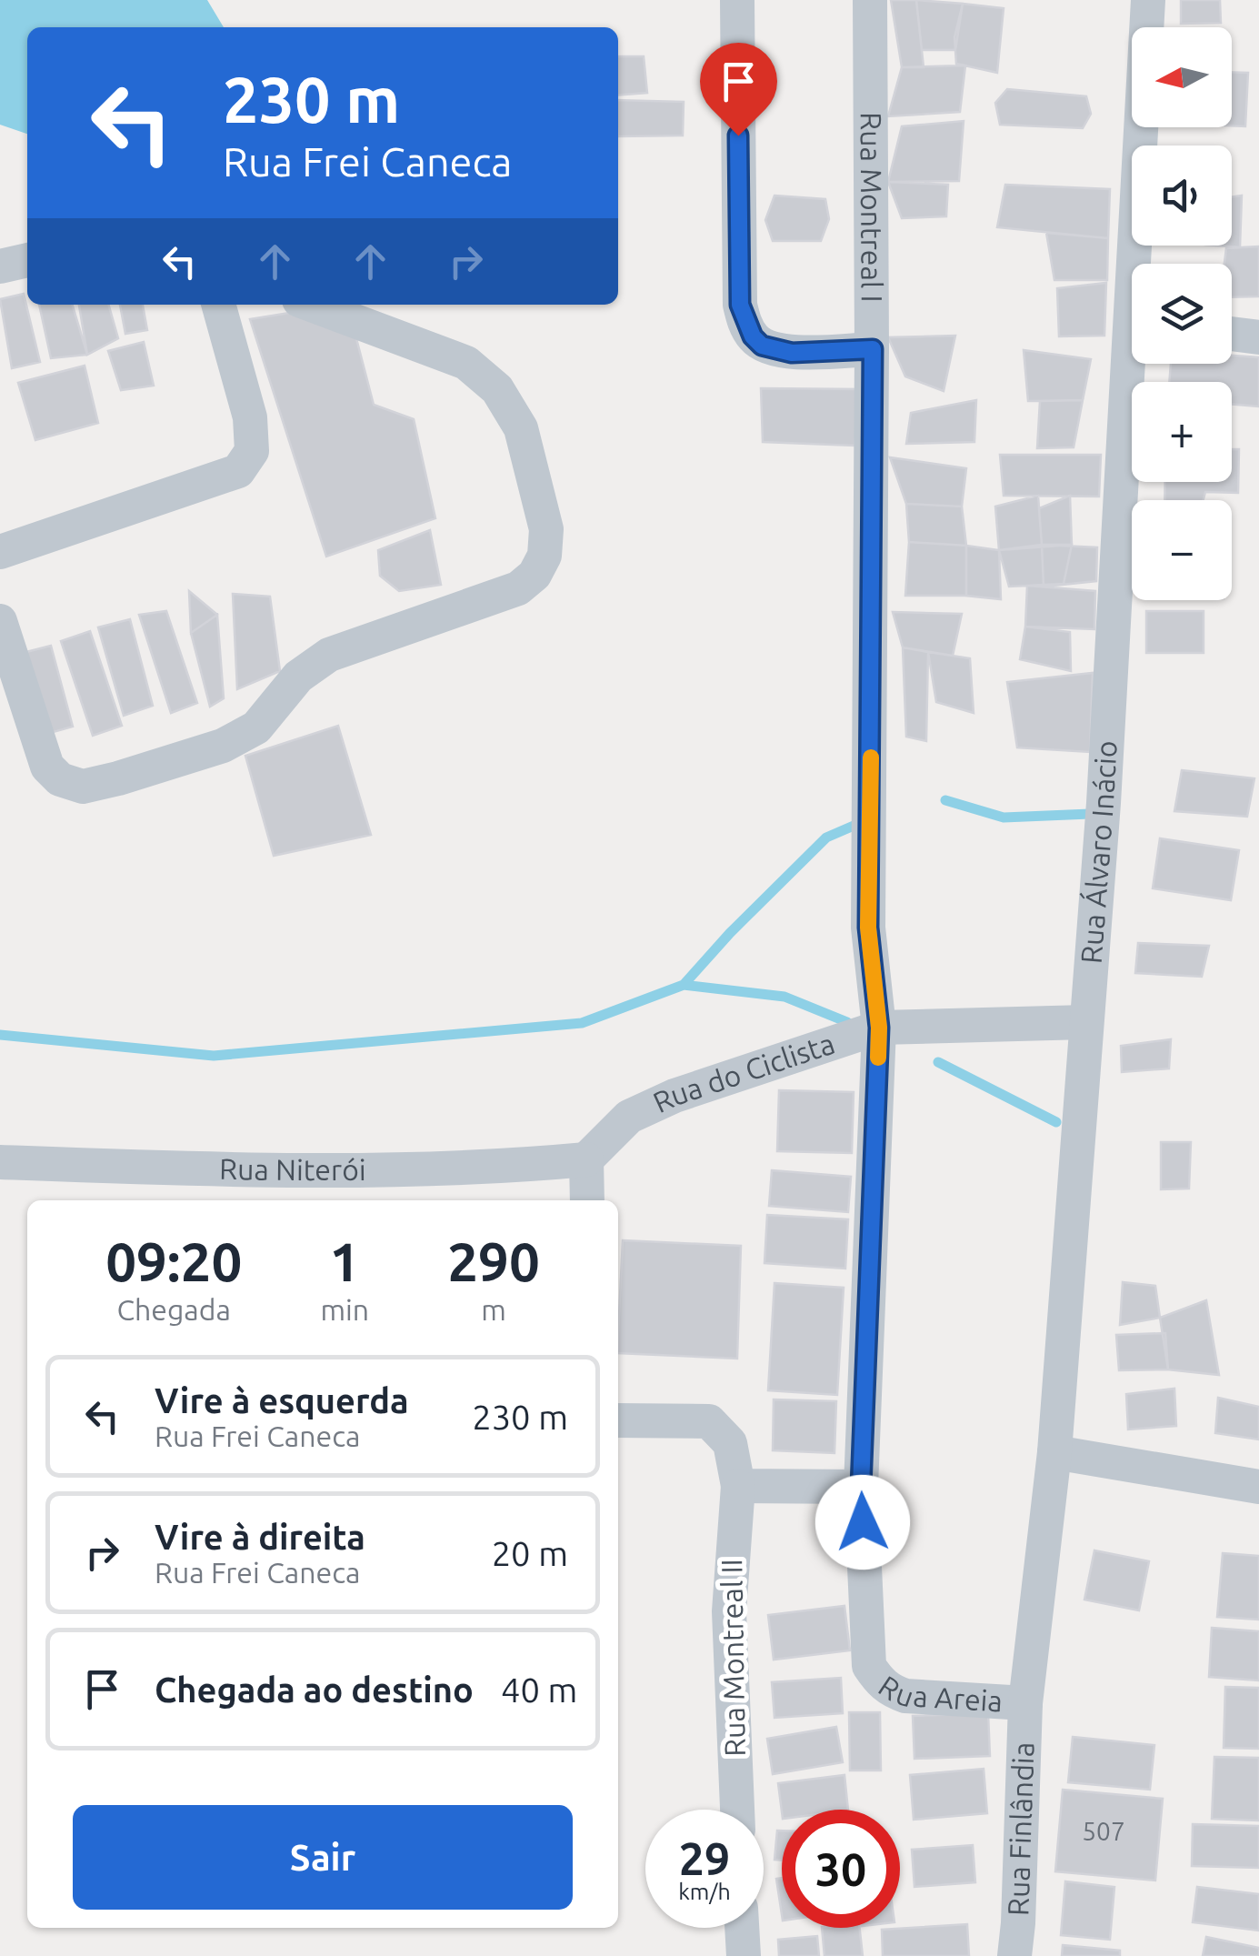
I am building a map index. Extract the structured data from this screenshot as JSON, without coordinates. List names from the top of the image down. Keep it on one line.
{"streets":{"street":["Rua Montreal I","Rua Álvaro Inácio","Rua do Ciclista","Rua Niterói","Rua Montreal II","Rua Areia","Rua Finlândia"]},"crossings":[["Rua Montreal I","Rua do Ciclista"],["Rua Montreal I","Rua Areia"],["Rua Álvaro Inácio","Rua do Ciclista"],["Rua Álvaro Inácio","Rua Areia"],["Rua Álvaro Inácio","Rua Finlândia"],["Rua do Ciclista","Rua Niterói"],["Rua Areia","Rua Finlândia"]],"house_numbers":["507"],"north":"left","page":{"map_buttons":["+","−"],"turn":["230 m","Rua Frei Caneca"],"eta":["09:20","Chegada","1","min","290","m"],"list":[{"name":"Vire à esquerda","note":"Rua Frei Caneca","value":"230 m"},{"name":"Vire à direita","note":"Rua Frei Caneca","value":"20 m"},{"name":"Chegada ao destino","value":"40 m"}],"buttons":"Sair","speed":"29 km/h","limit":"30"}}
